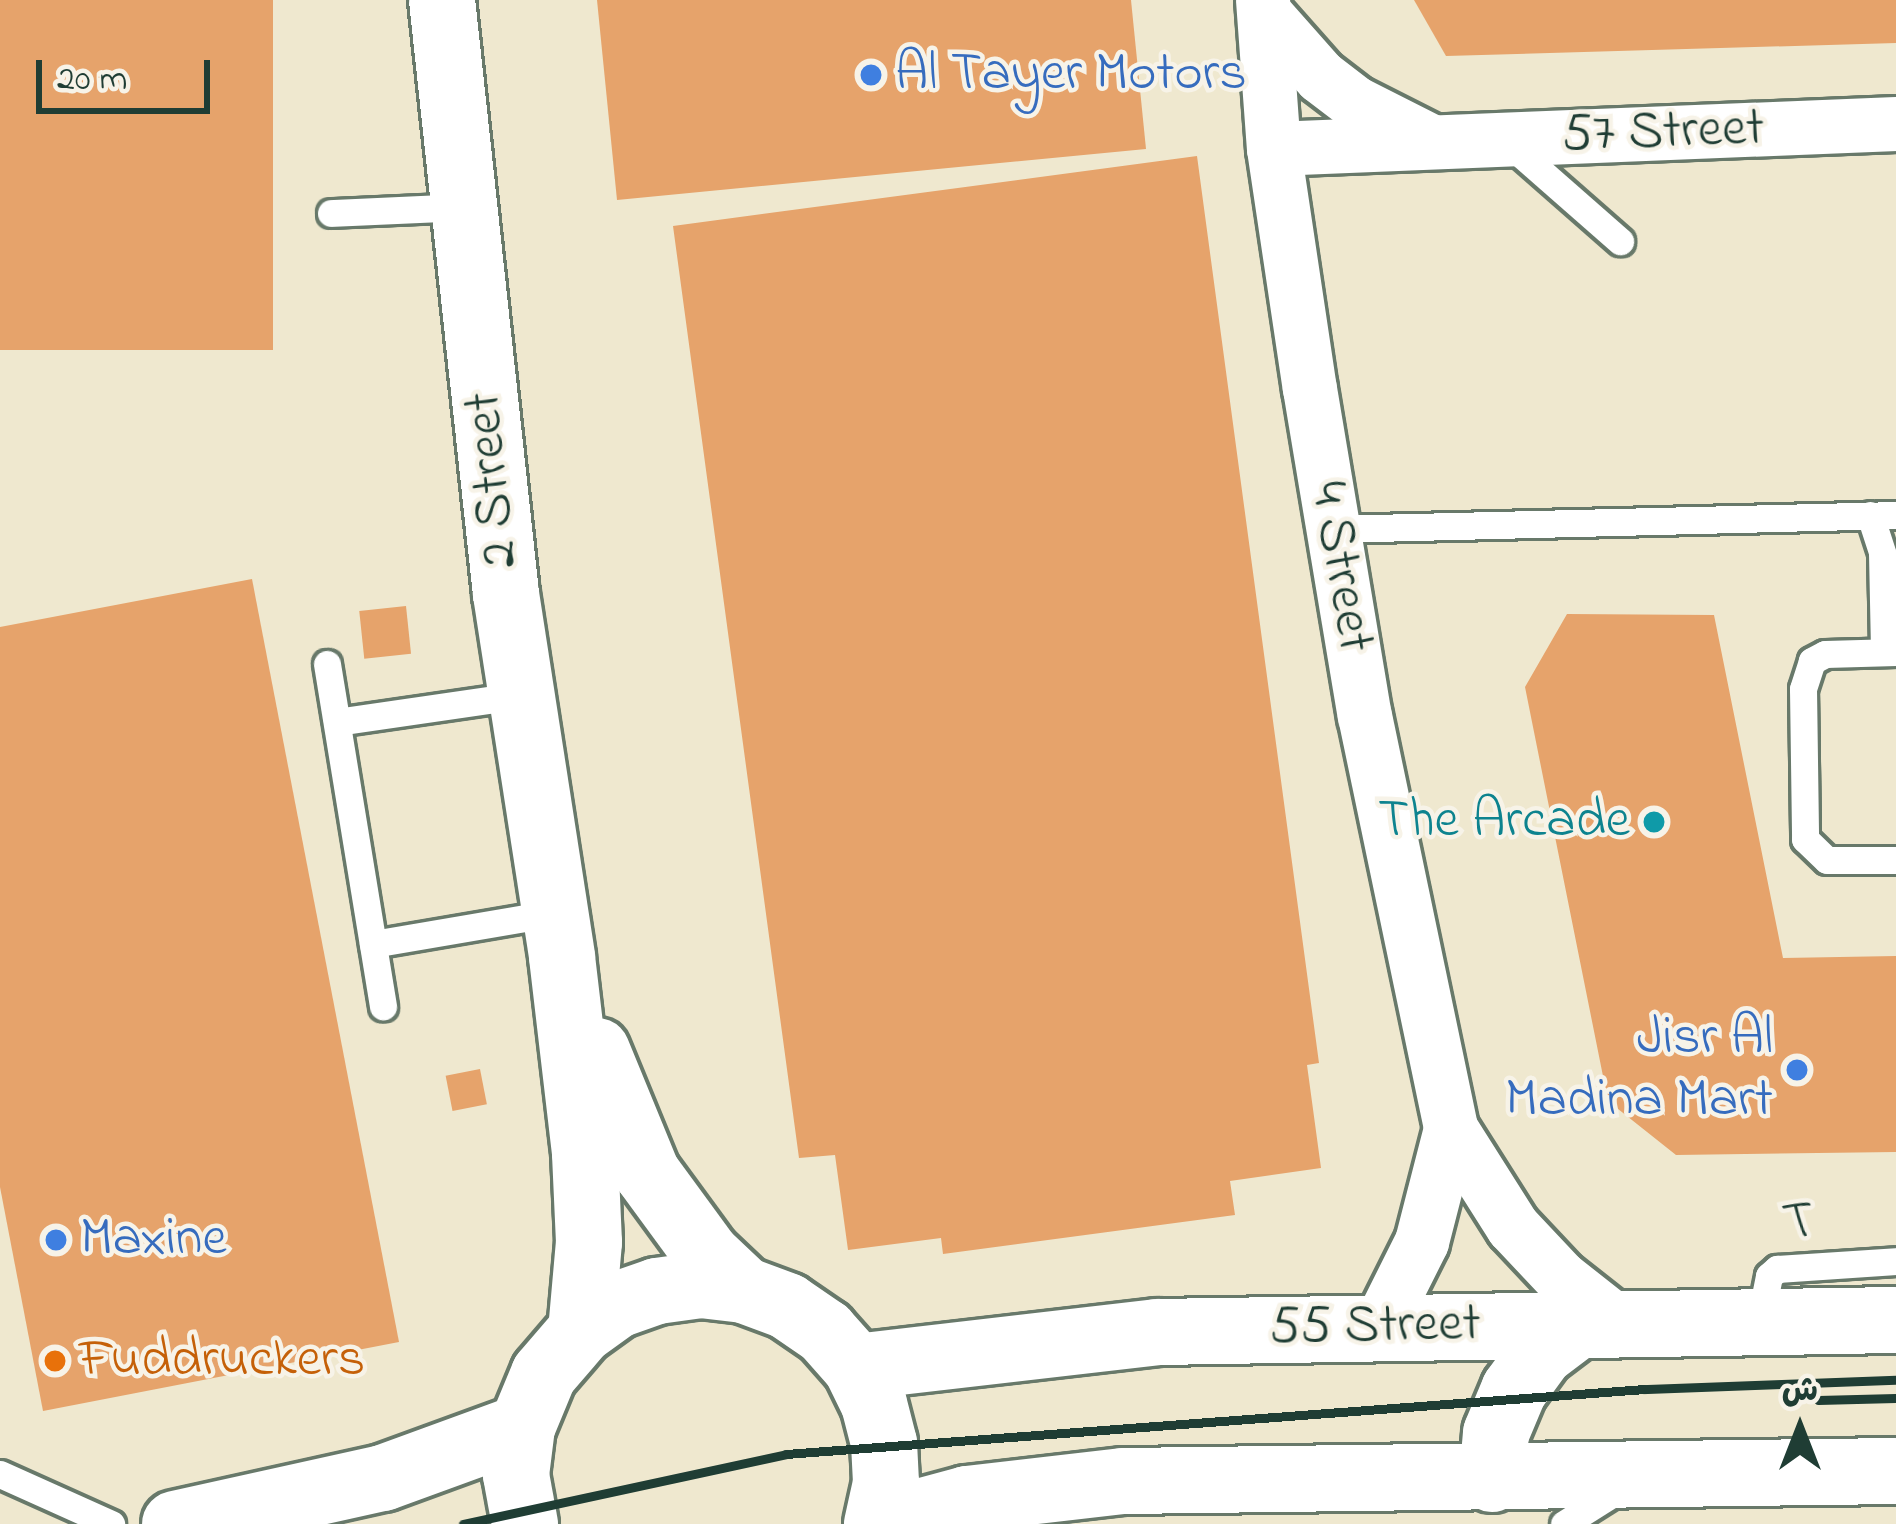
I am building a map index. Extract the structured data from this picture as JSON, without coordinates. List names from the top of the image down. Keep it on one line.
{"streets":{"street":["57 Street","2 Street","4 Street","55 Street"],"lane":["T"]},"crossings":[["57 Street","4 Street"],["4 Street","55 Street"],["T","55 Street"]],"places":["Al Tayer Motors","The Arcade","Jisr Al Madina Mart","Maxine","Fuddruckers"],"scale_bar":"20 m","north":"top"}
